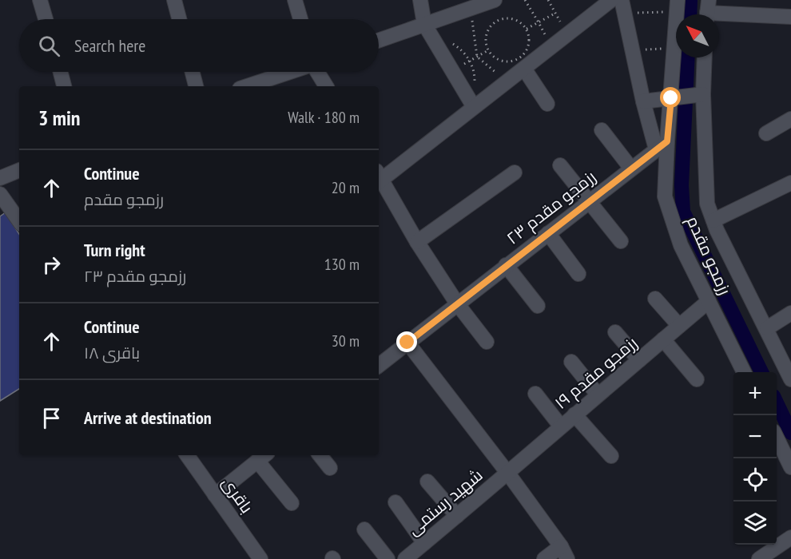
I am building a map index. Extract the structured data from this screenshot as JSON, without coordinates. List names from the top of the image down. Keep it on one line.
{"streets":{"street":["رزمجو مقدم ۲۳","رزمجو مقدم","رزمجو مقدم ۱۹","باقری","شهید رستمی"]},"crossings":[["رزمجو مقدم ۲۳","رزمجو مقدم"],["رزمجو مقدم","رزمجو مقدم ۱۹"],["رزمجو مقدم ۱۹","شهید رستمی"]],"north":"top left","page":{"search":"Search here","heading":["3 min","Walk · 180 m"],"list":[["Continue","رزمجو مقدم","20 m"],["Turn right","رزمجو مقدم ۲۳","130 m"],["Continue","باقری ۱۸","30 m"],"Arrive at destination"],"map_buttons":["+","−"]}}
